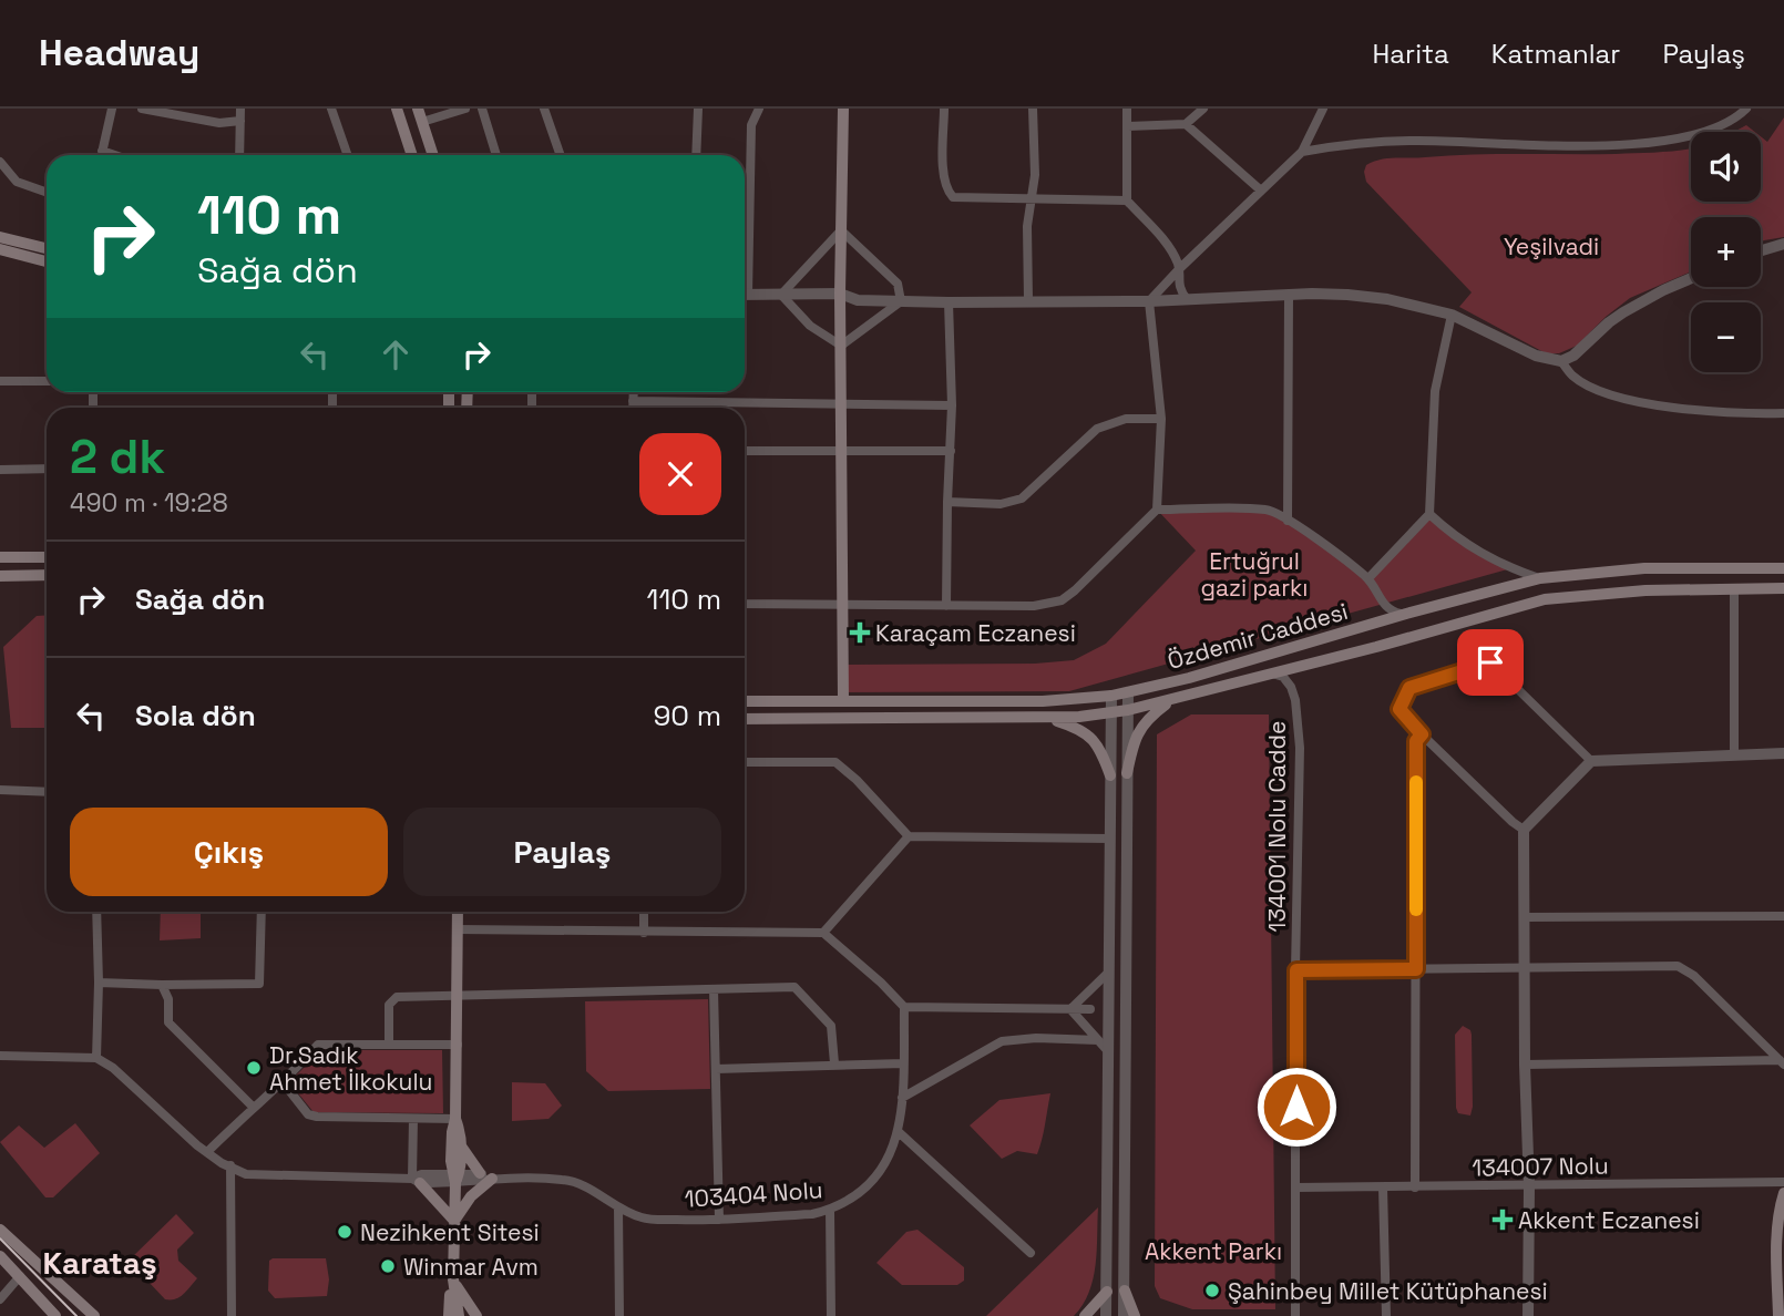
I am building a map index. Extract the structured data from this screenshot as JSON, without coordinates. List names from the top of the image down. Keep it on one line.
{"streets":{"main road":["Özdemir Caddesi"],"street":["134001 Nolu Cadde","134007 Nolu","103404 Nolu"]},"crossings":[["Özdemir Caddesi","134001 Nolu Cadde"],["134001 Nolu Cadde","134007 Nolu"]],"districts":["Karataş"],"parks":["Yeşilvadi","Ertuğrul gazi parkı","Akkent Parkı"],"places":{"health":["Karaçam Eczanesi","Akkent Eczanesi"],"other":["Dr.Sadık Ahmet İlkokulu","Nezihkent Sitesi","Winmar Avm","Şahinbey Millet Kütüphanesi"]},"page":{"header":"Headway","nav":["Harita","Katmanlar","Paylaş"],"map_buttons":["+","−"],"turn":["110 m","Sağa dön"],"heading":["2 dk","490 m · 19:28"],"list":[{"name":"Sağa dön","value":"110 m"},{"name":"Sola dön","value":"90 m"}],"buttons":["Çıkış","Paylaş"]}}
